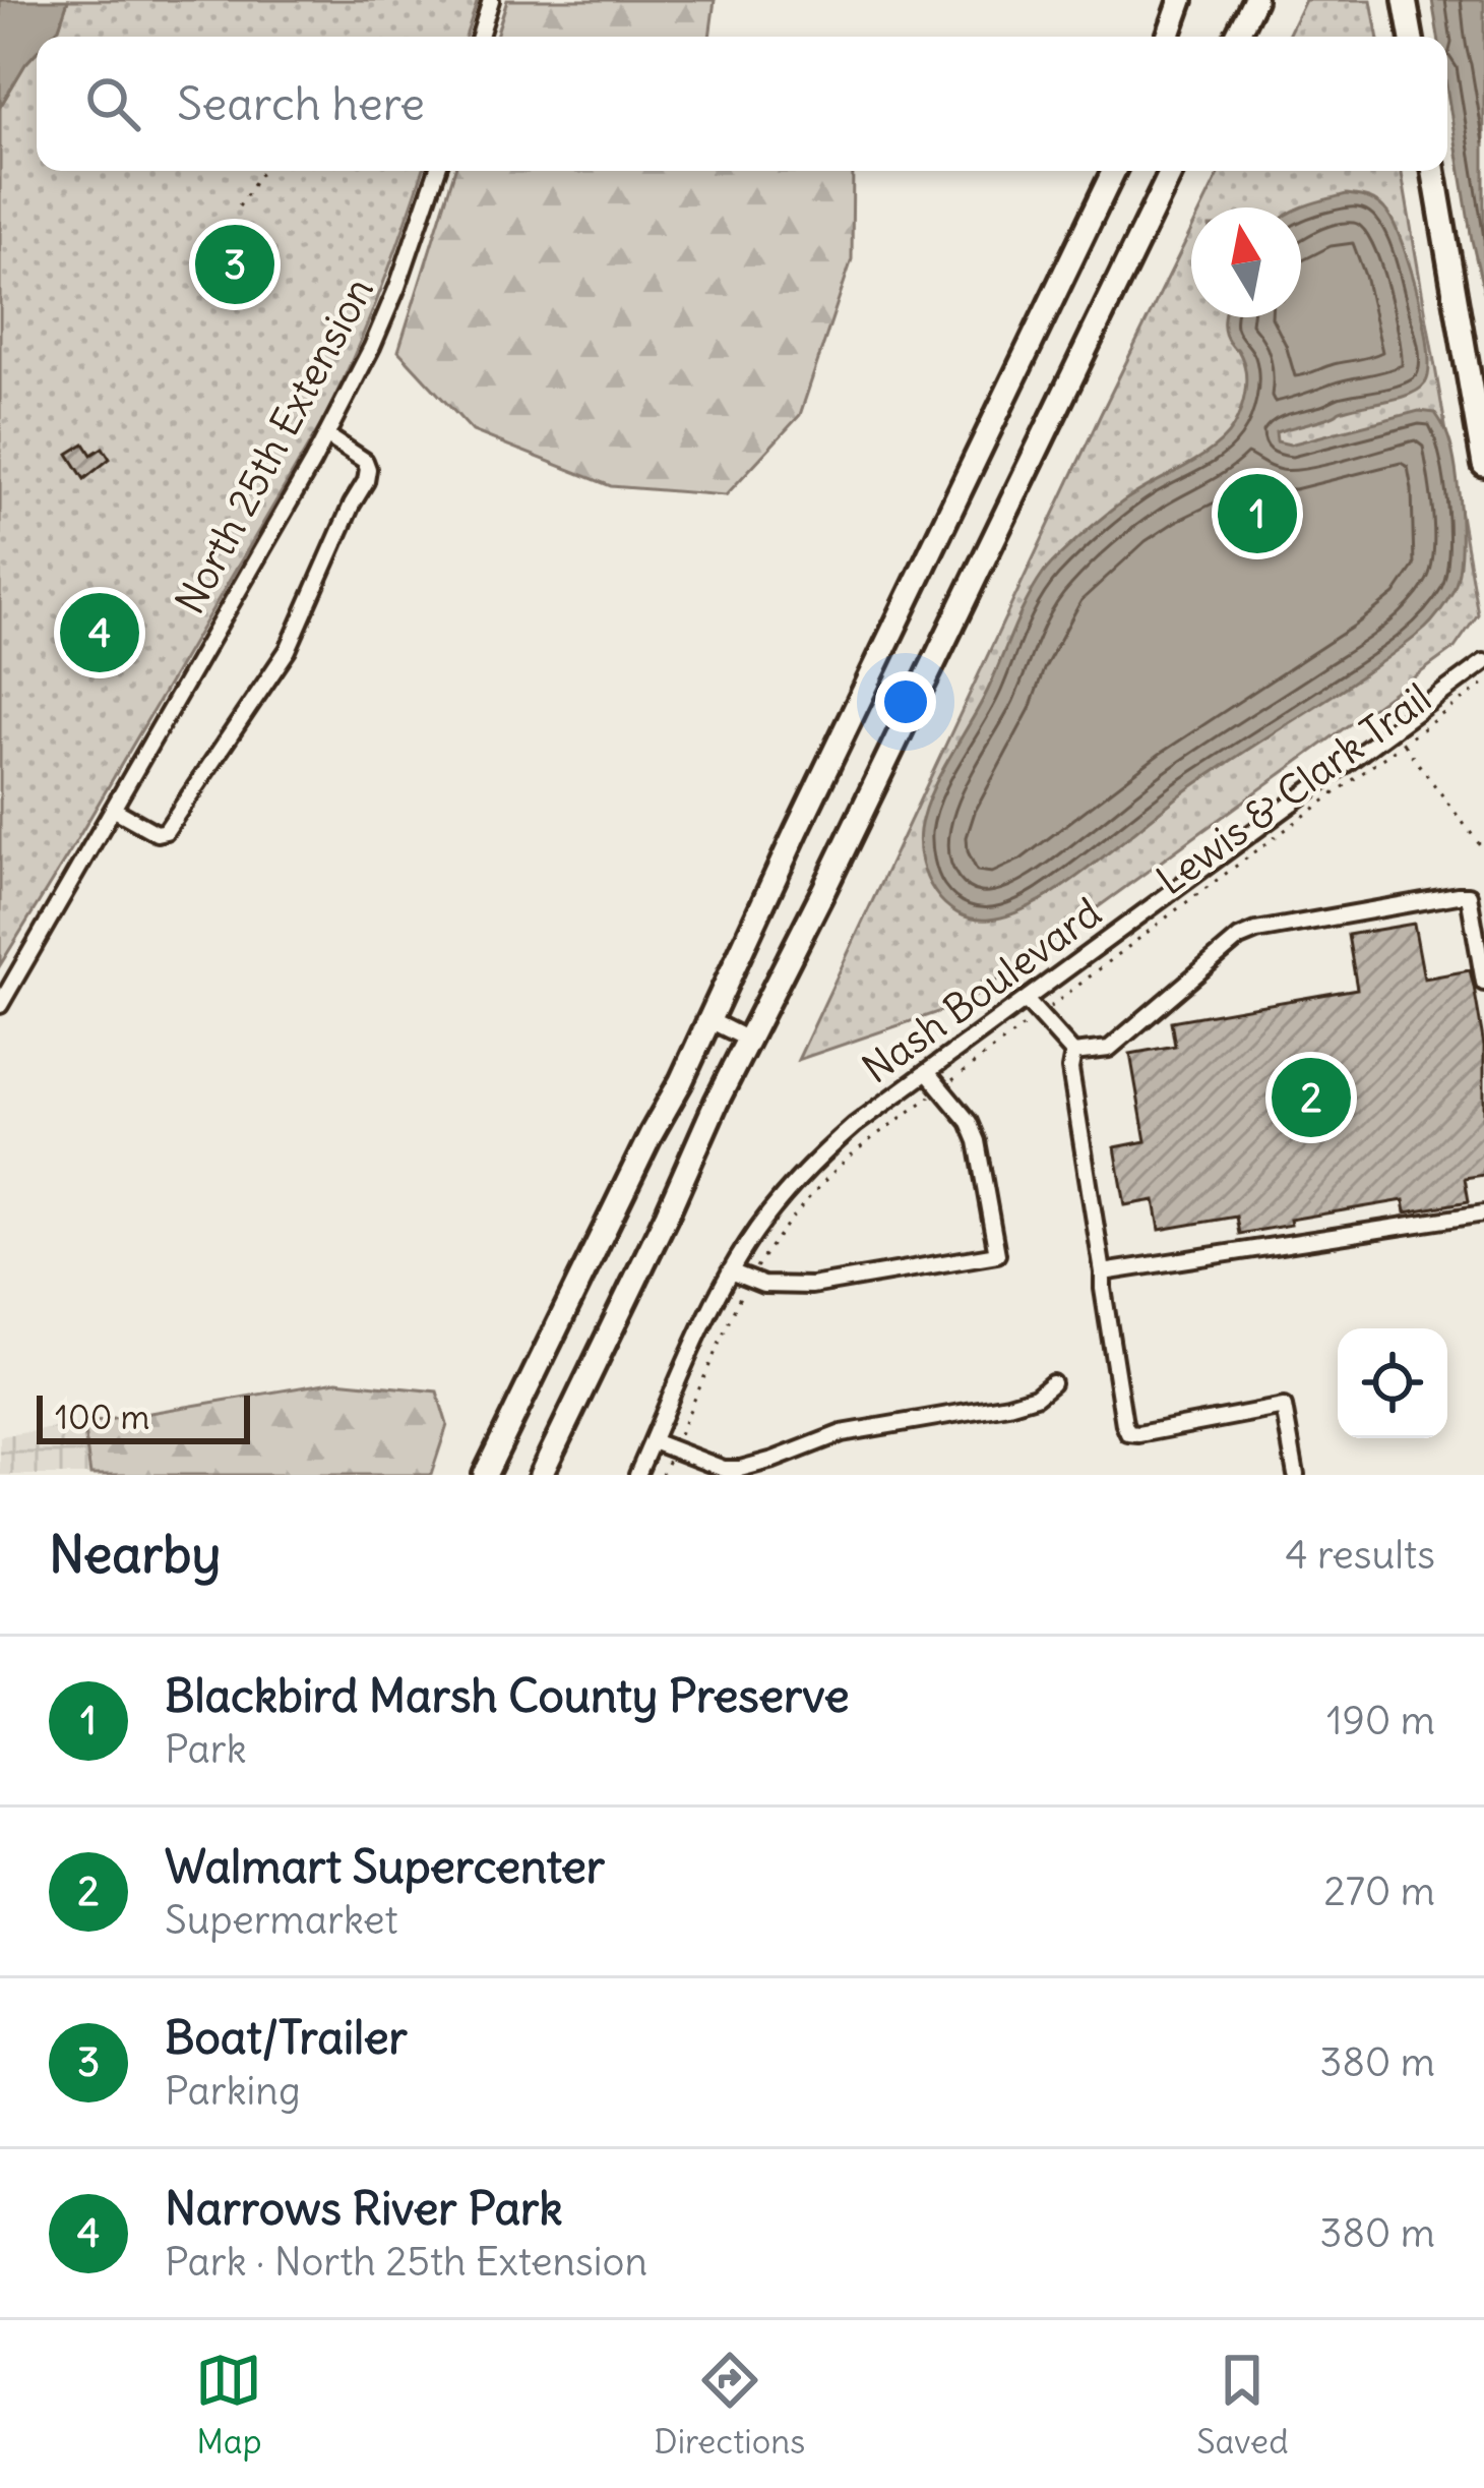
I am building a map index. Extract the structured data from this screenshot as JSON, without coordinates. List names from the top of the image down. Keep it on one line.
{"streets":{"street":["North 25th Extension","Nash Boulevard"],"path":["Lewis & Clark Trail"]},"scale_bar":"100 m","north":"top","page":{"search":"Search here","pins":["3","1","4","2"],"scale":"100 m","heading":["Nearby","4 results"],"list":[{"mark":"1","name":"Blackbird Marsh County Preserve","note":"Park","value":"190 m"},{"mark":"2","name":"Walmart Supercenter","note":"Supermarket","value":"270 m"},{"mark":"3","name":"Boat/Trailer","note":"Parking","value":"380 m"},{"mark":"4","name":"Narrows River Park","note":"Park · North 25th Extension","value":"380 m"}],"nav":["Map","Directions","Saved"]}}
